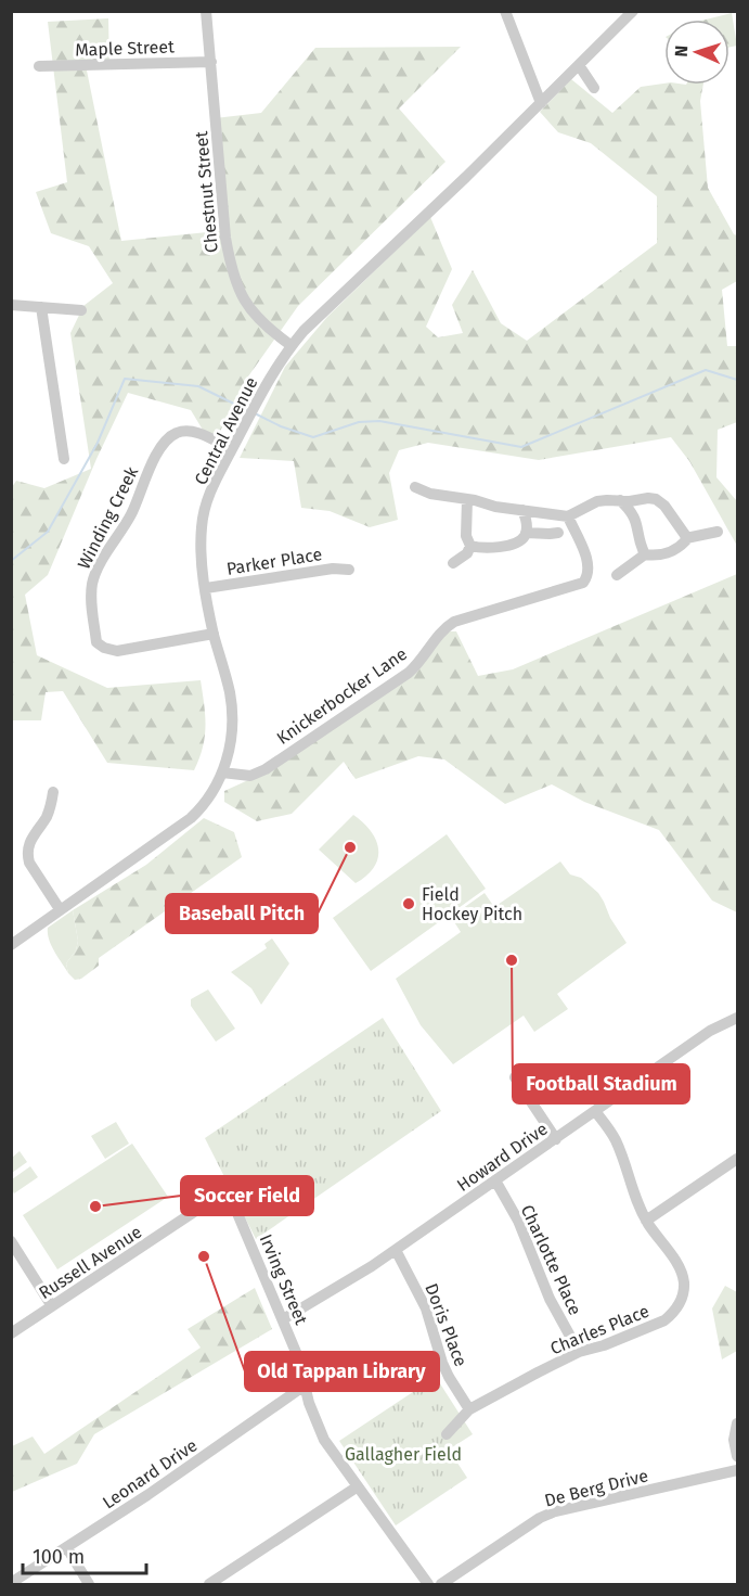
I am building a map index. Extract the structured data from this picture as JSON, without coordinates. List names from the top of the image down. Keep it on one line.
{"streets":{"street":["Maple Street","Chestnut Street","Central Avenue","Winding Creek","Parker Place","Knickerbocker Lane","Howard Drive","Charlotte Place","Russell Avenue","Irving Street","Doris Place","Charles Place","Leonard Drive","De Berg Drive"]},"crossings":[["Maple Street","Chestnut Street"],["Chestnut Street","Central Avenue"],["Central Avenue","Winding Creek"],["Central Avenue","Parker Place"],["Central Avenue","Knickerbocker Lane"],["Howard Drive","Charlotte Place"],["Howard Drive","Irving Street"],["Howard Drive","Doris Place"],["Howard Drive","Charles Place"],["Charlotte Place","Charles Place"],["Russell Avenue","Irving Street"],["Irving Street","Leonard Drive"],["Doris Place","Charles Place"]],"parks":["Gallagher Field"],"places":["Baseball Pitch","Field Hockey Pitch","Football Stadium","Soccer Field","Old Tappan Library"],"scale_bar":"100 m","north":"left"}
